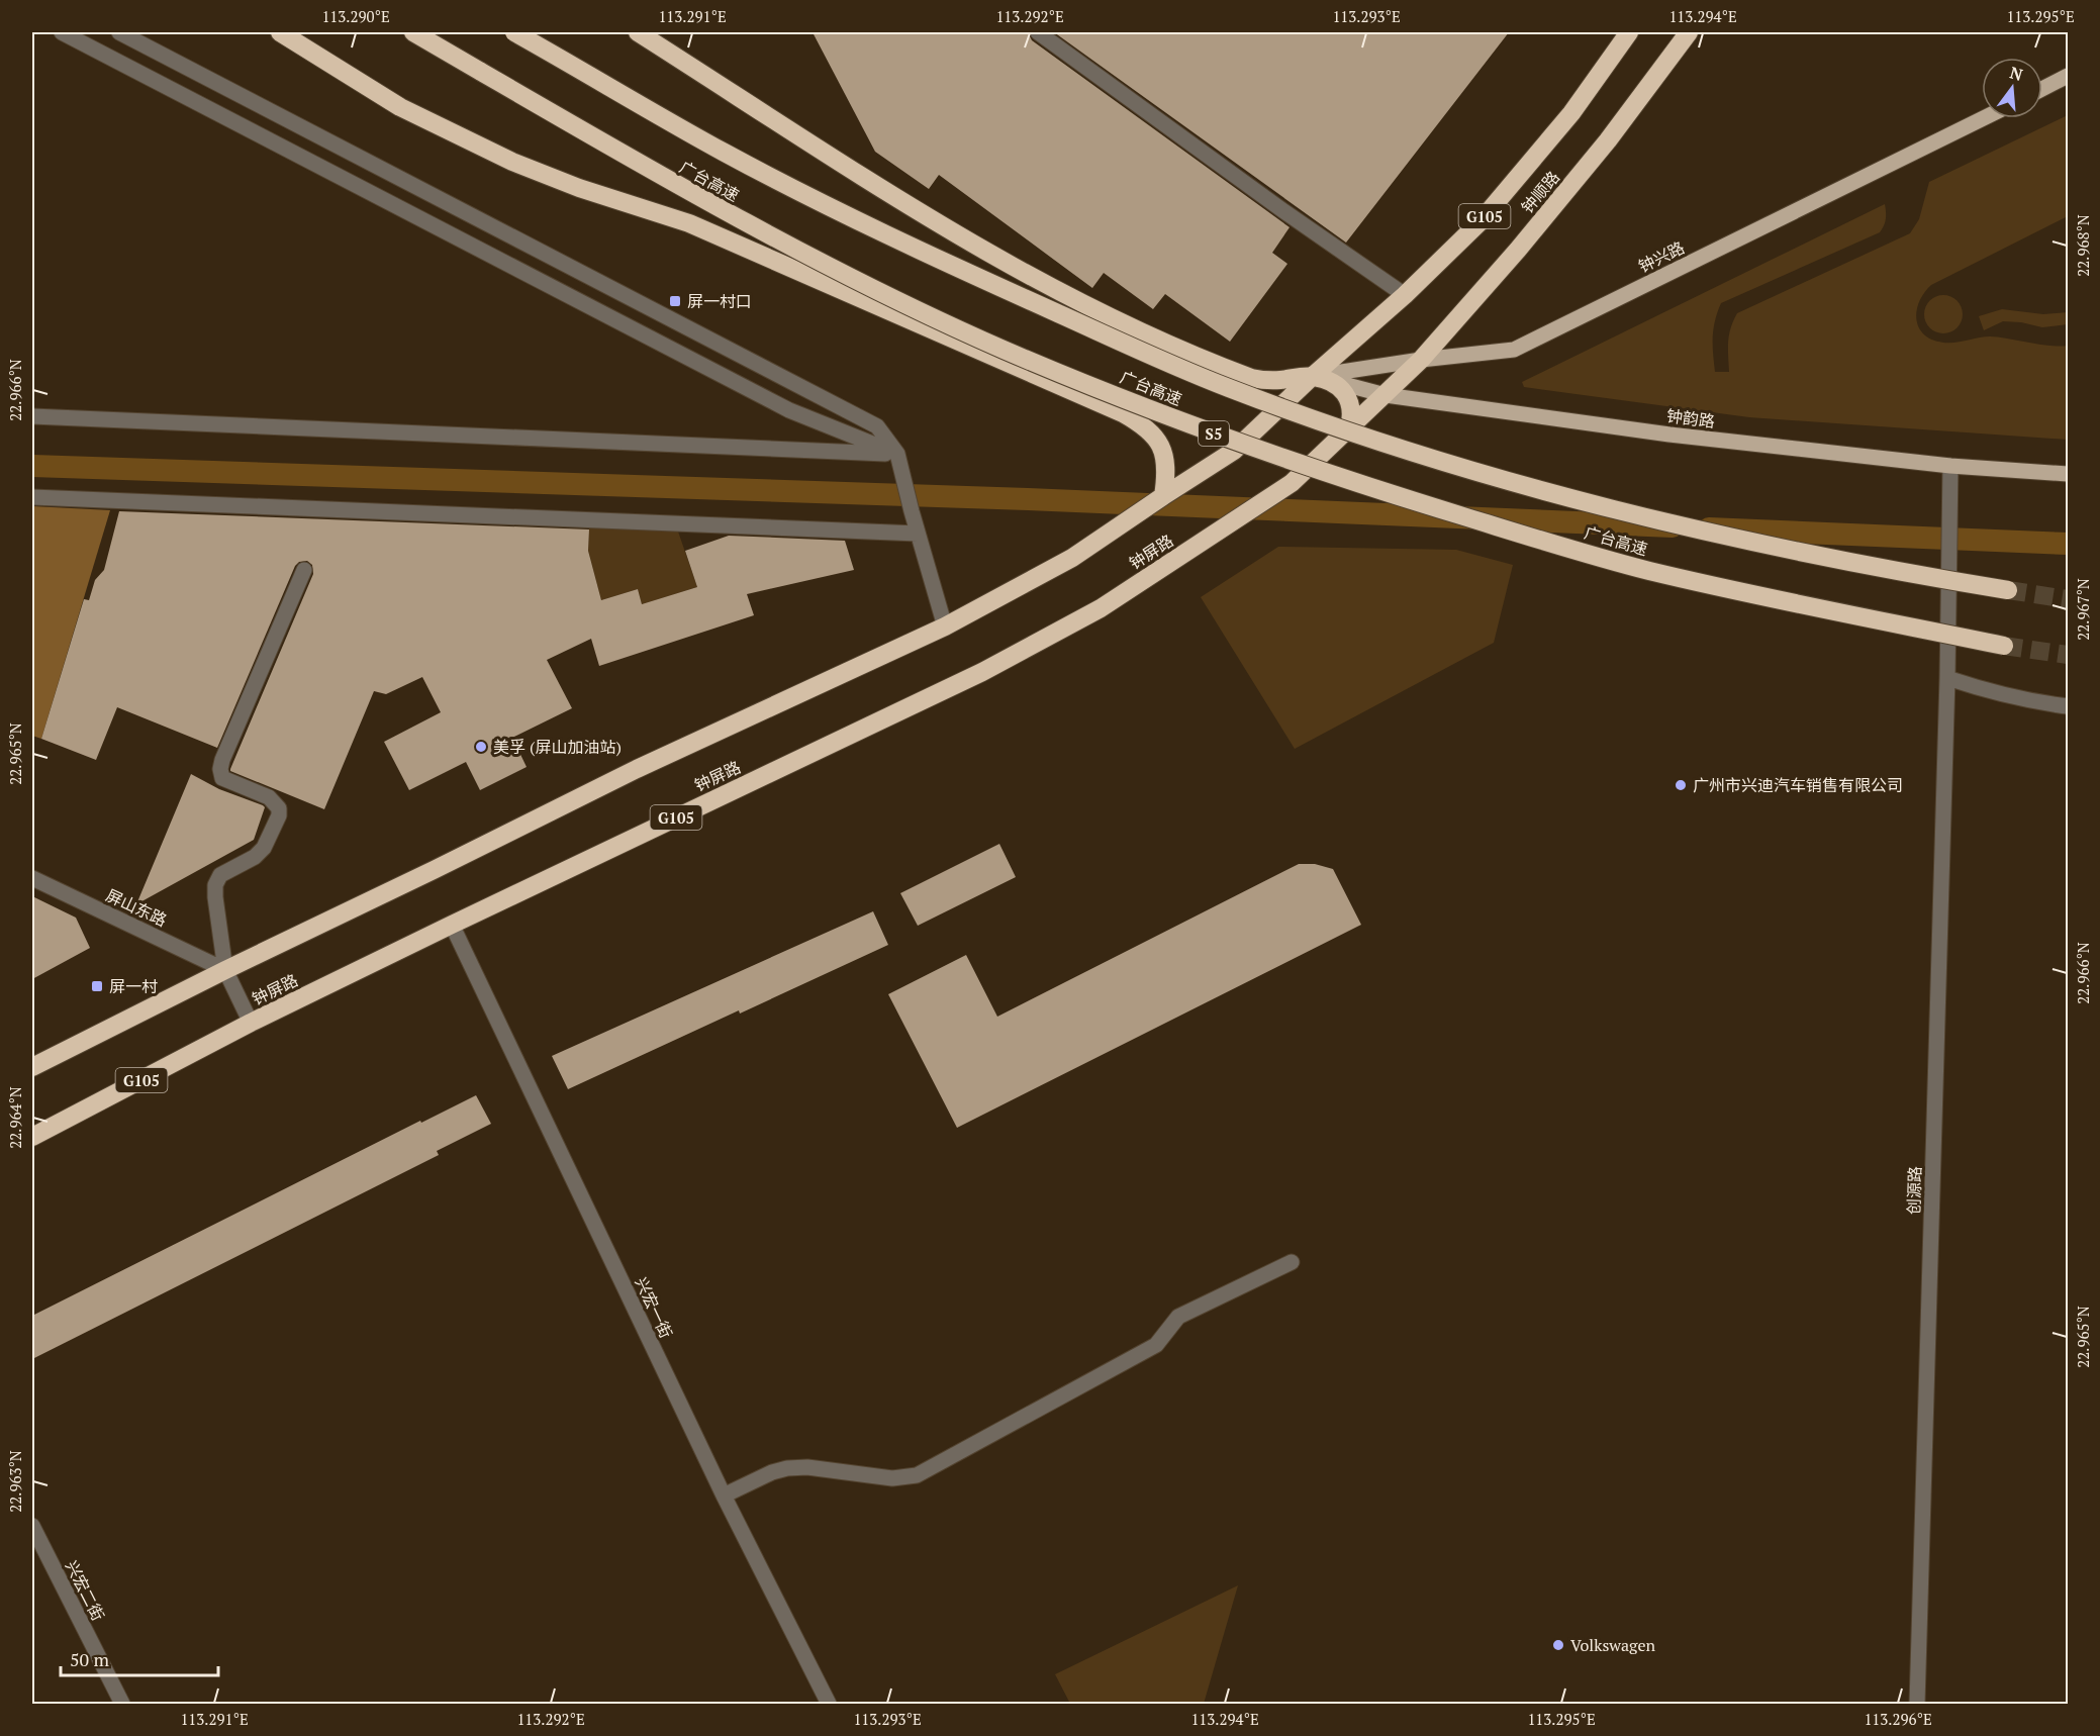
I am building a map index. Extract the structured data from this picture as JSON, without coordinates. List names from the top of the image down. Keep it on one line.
{"streets":{"highway":["广台高速","钟顺路","G105","S5","钟屏路"],"main road":["钟兴路","钟韵路"],"street":["屏山东路","创源路","兴宏一街","兴宏二街"]},"crossings":[["钟顺路","G105"],["钟顺路","钟兴路"],["钟顺路","钟韵路"],["钟顺路","钟屏路"],["G105","钟兴路"],["G105","钟韵路"],["G105","屏山东路"],["钟兴路","钟韵路"],["钟韵路","钟屏路"],["钟韵路","创源路"],["钟屏路","兴宏一街"]],"places":{"transit":["屏一村口","屏一村"],"other":["美孚 (屏山加油站)","广州市兴迪汽车销售有限公司","Volkswagen"]},"scale_bar":"50 m","north":"top","coordinates":["113.290°E","113.291°E","113.292°E","113.293°E","113.294°E","113.295°E","22.968°N","22.966°N","22.967°N","22.965°N","22.964°N","22.963°N","113.296°E"]}
